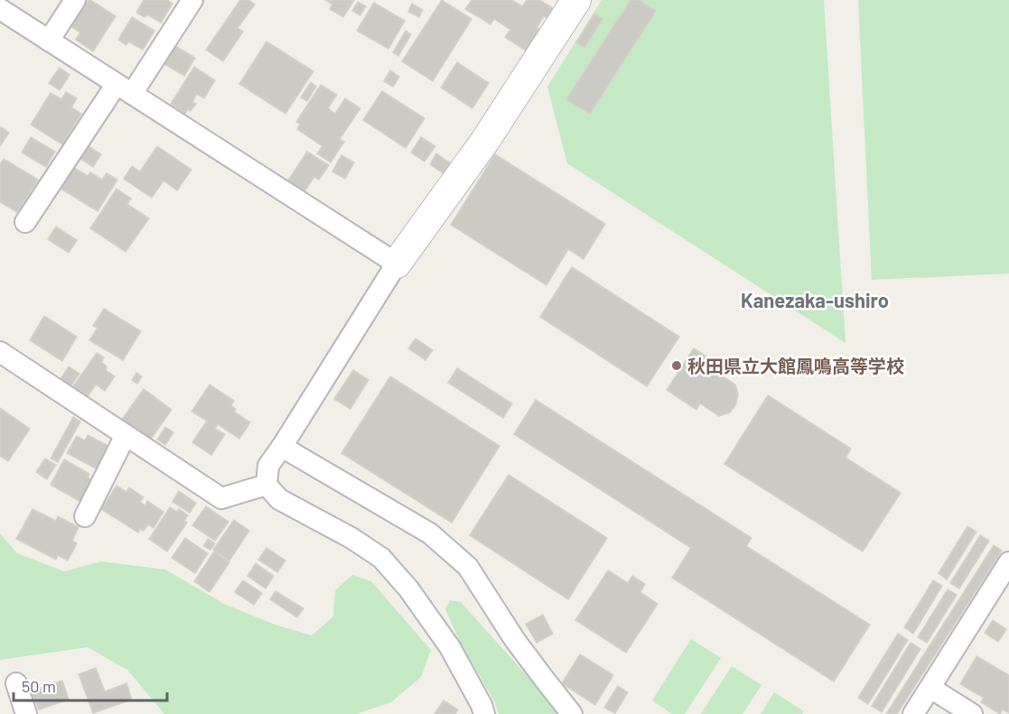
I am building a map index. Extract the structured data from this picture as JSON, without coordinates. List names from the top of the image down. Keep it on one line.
{"districts":["Kanezaka-ushiro"],"places":["秋田県立大館鳳鳴高等学校"],"scale_bar":"50 m"}
